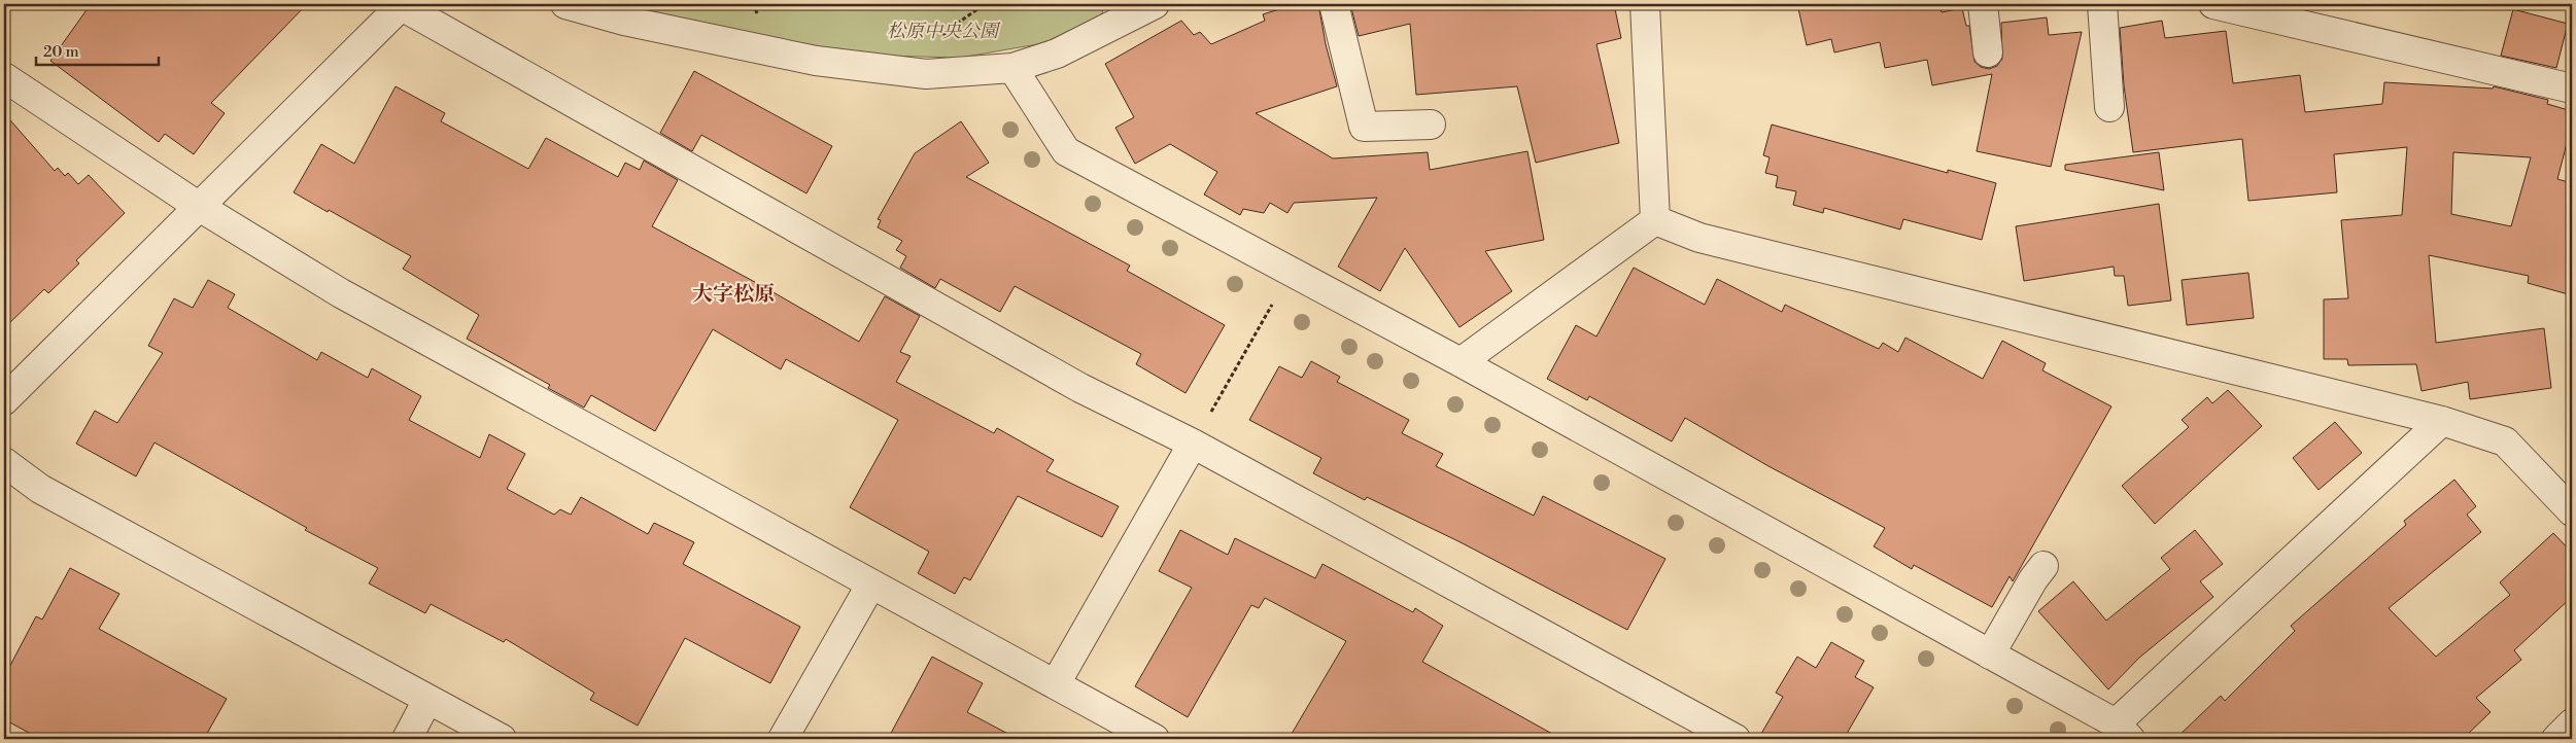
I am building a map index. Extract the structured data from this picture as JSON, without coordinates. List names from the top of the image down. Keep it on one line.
{"districts":["大字松原"],"parks":["松原中央公園"],"scale_bar":"20 m"}
